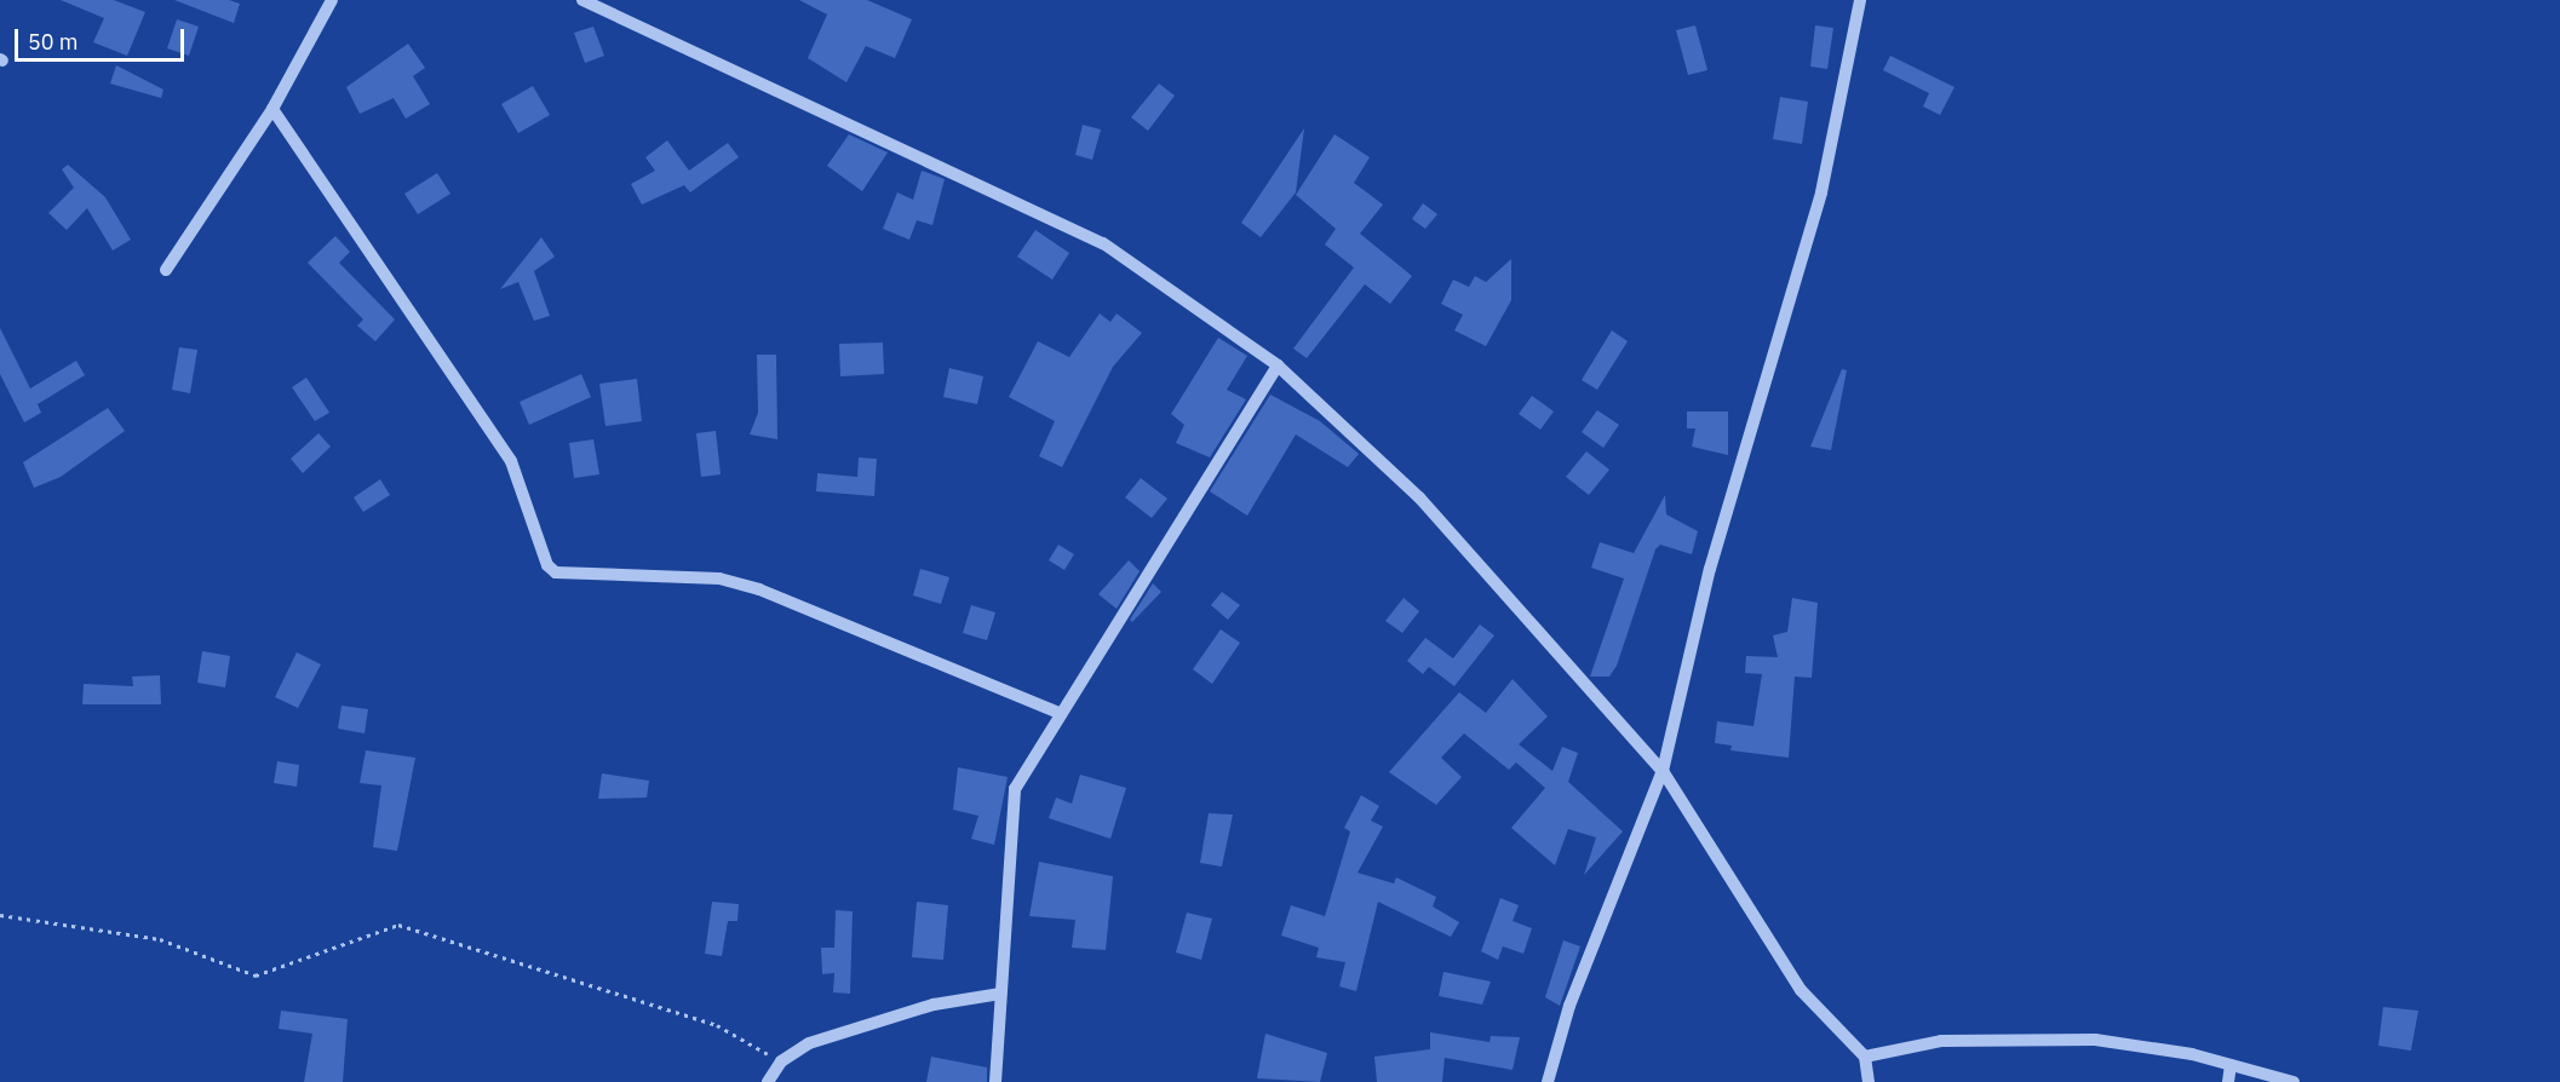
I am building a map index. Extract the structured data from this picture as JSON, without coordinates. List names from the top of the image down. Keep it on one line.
{"scale_bar":"50 m"}
